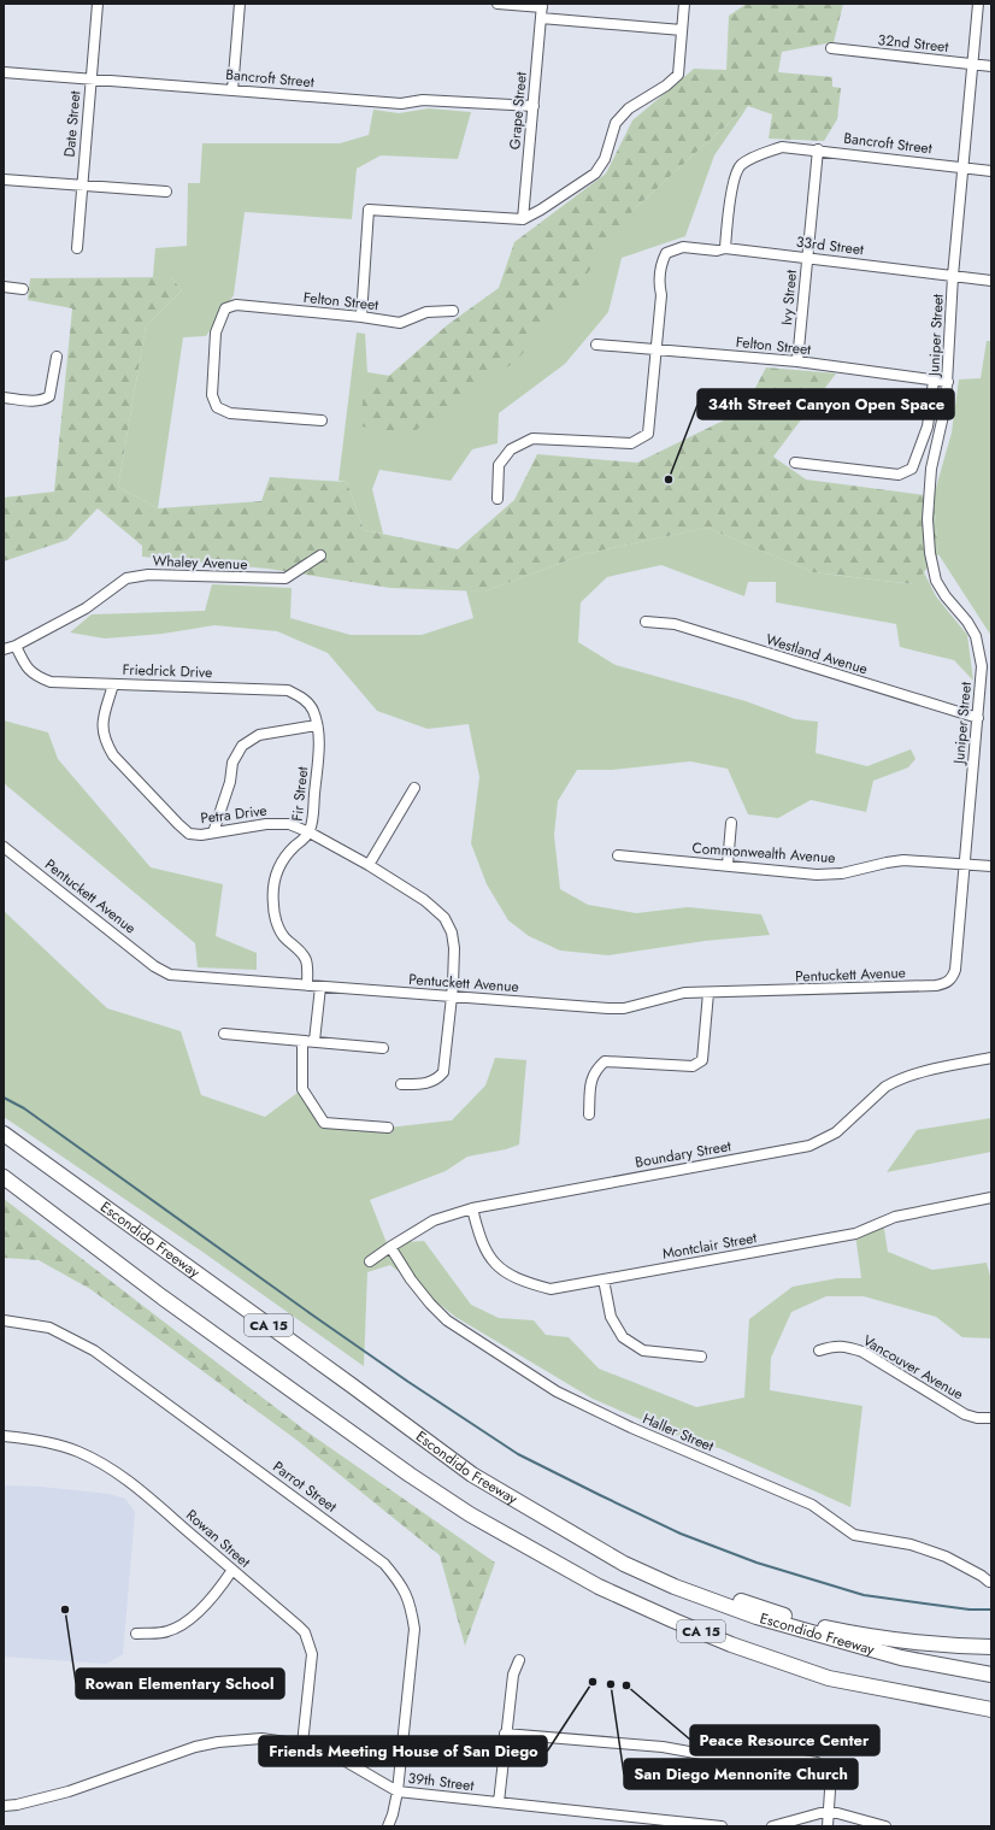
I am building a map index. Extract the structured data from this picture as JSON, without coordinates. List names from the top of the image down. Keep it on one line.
{"streets":{"highway":["Escondido Freeway","CA 15"],"street":["32nd Street","Bancroft Street","Grape Street","Date Street","33rd Street","Ivy Street","Felton Street","Juniper Street","Whaley Avenue","Westland Avenue","Friedrick Drive","Fir Street","Petra Drive","Commonwealth Avenue","Pentuckett Avenue","Boundary Street","Montclair Street","Vancouver Avenue","Haller Street","Parrot Street","Rowan Street","39th Street"]},"crossings":[["32nd Street","Juniper Street"],["Bancroft Street","Grape Street"],["Bancroft Street","Date Street"],["Bancroft Street","33rd Street"],["Bancroft Street","Ivy Street"],["Bancroft Street","Juniper Street"],["33rd Street","Ivy Street"],["33rd Street","Felton Street"],["33rd Street","Juniper Street"],["Ivy Street","Felton Street"],["Felton Street","Juniper Street"],["Juniper Street","Westland Avenue"],["Juniper Street","Commonwealth Avenue"],["Juniper Street","Pentuckett Avenue"],["Whaley Avenue","Friedrick Drive"],["Friedrick Drive","Fir Street"],["Friedrick Drive","Petra Drive"],["Fir Street","Petra Drive"],["Fir Street","Pentuckett Avenue"],["Petra Drive","Pentuckett Avenue"],["Boundary Street","Montclair Street"],["Boundary Street","Haller Street"],["Parrot Street","39th Street"],["Rowan Street","39th Street"]],"places":["34th Street Canyon Open Space","Rowan Elementary School","Friends Meeting House of San Diego","San Diego Mennonite Church","Peace Resource Center"]}
